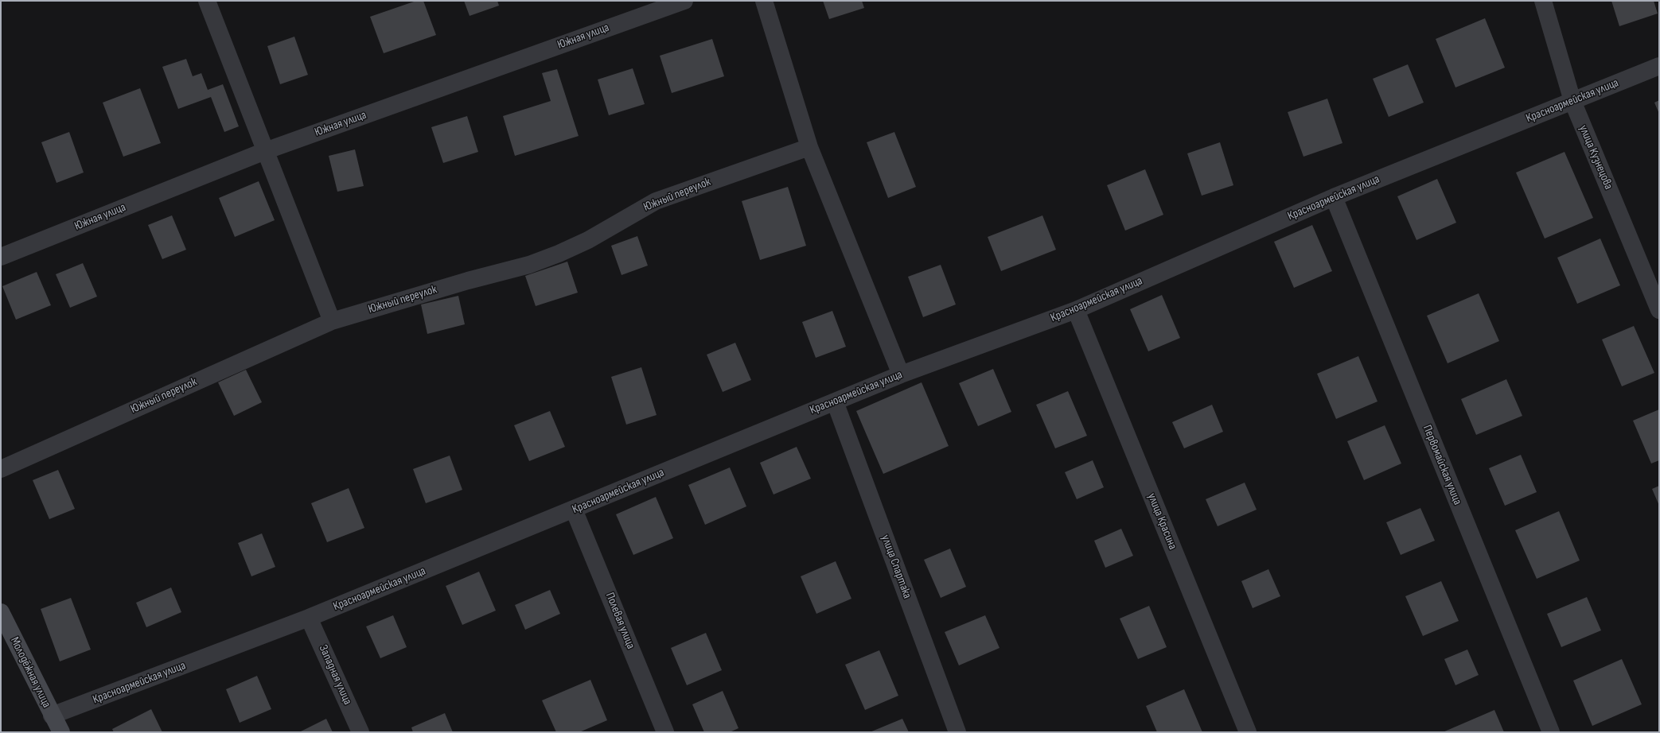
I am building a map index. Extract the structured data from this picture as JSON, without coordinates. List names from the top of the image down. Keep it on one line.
{"streets":{"street":["Южная улица","Красноармейская улица","улица Кузнецова","Южный переулок","Первомайская улица","улица Красина","улица Спартака","Полевая улица","Молодёжная улица","Западная улица"]},"crossings":[["Красноармейская улица","улица Кузнецова"],["Красноармейская улица","Первомайская улица"],["Красноармейская улица","улица Красина"],["Красноармейская улица","улица Спартака"],["Красноармейская улица","Полевая улица"],["Красноармейская улица","Молодёжная улица"],["Красноармейская улица","Западная улица"]]}
